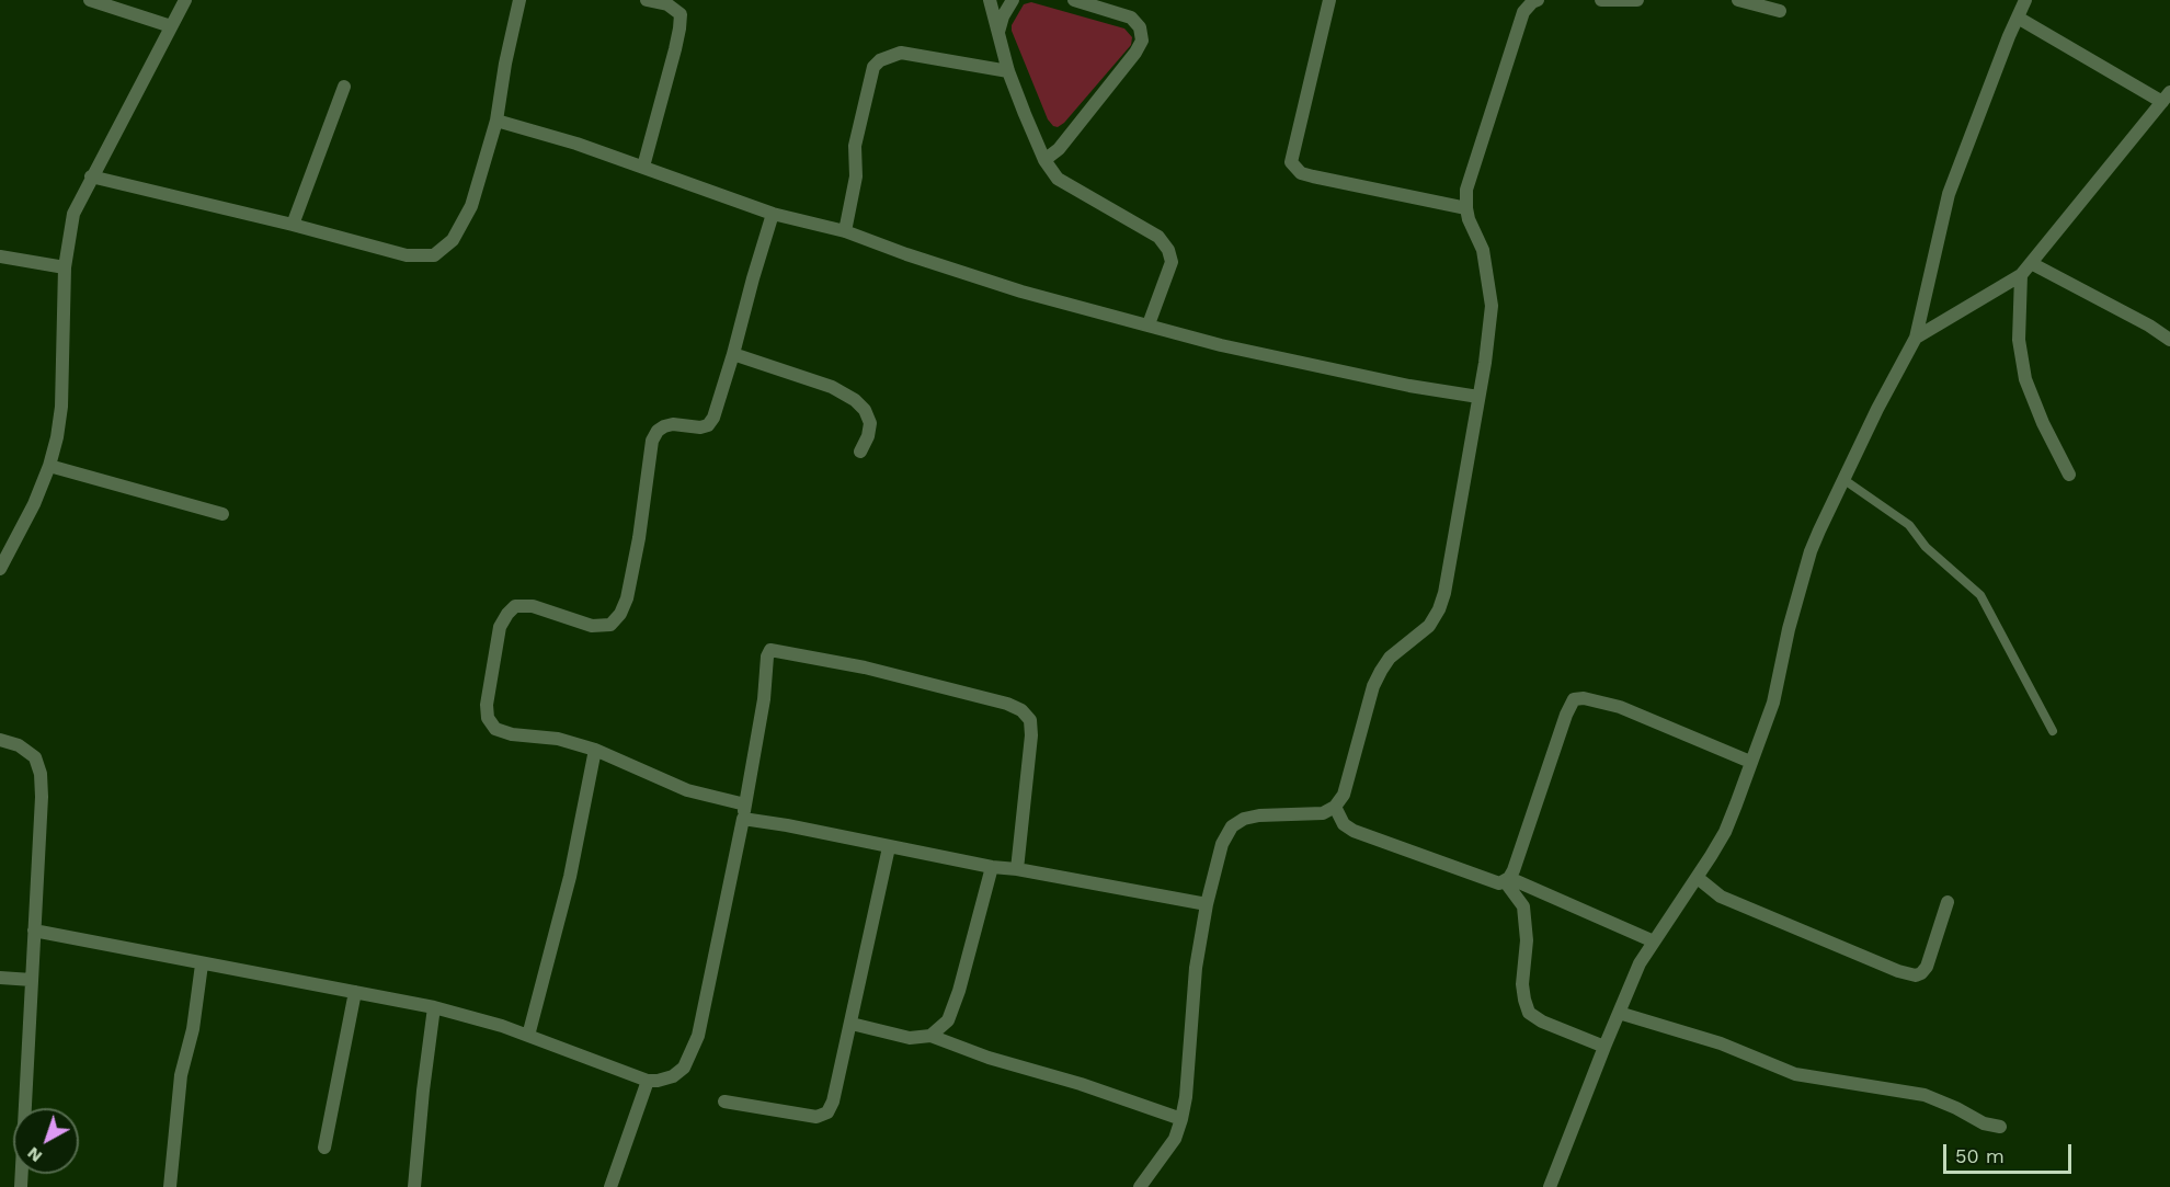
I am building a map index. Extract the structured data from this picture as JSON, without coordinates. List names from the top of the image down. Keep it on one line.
{"scale_bar":"50 m","north":"bottom left"}
